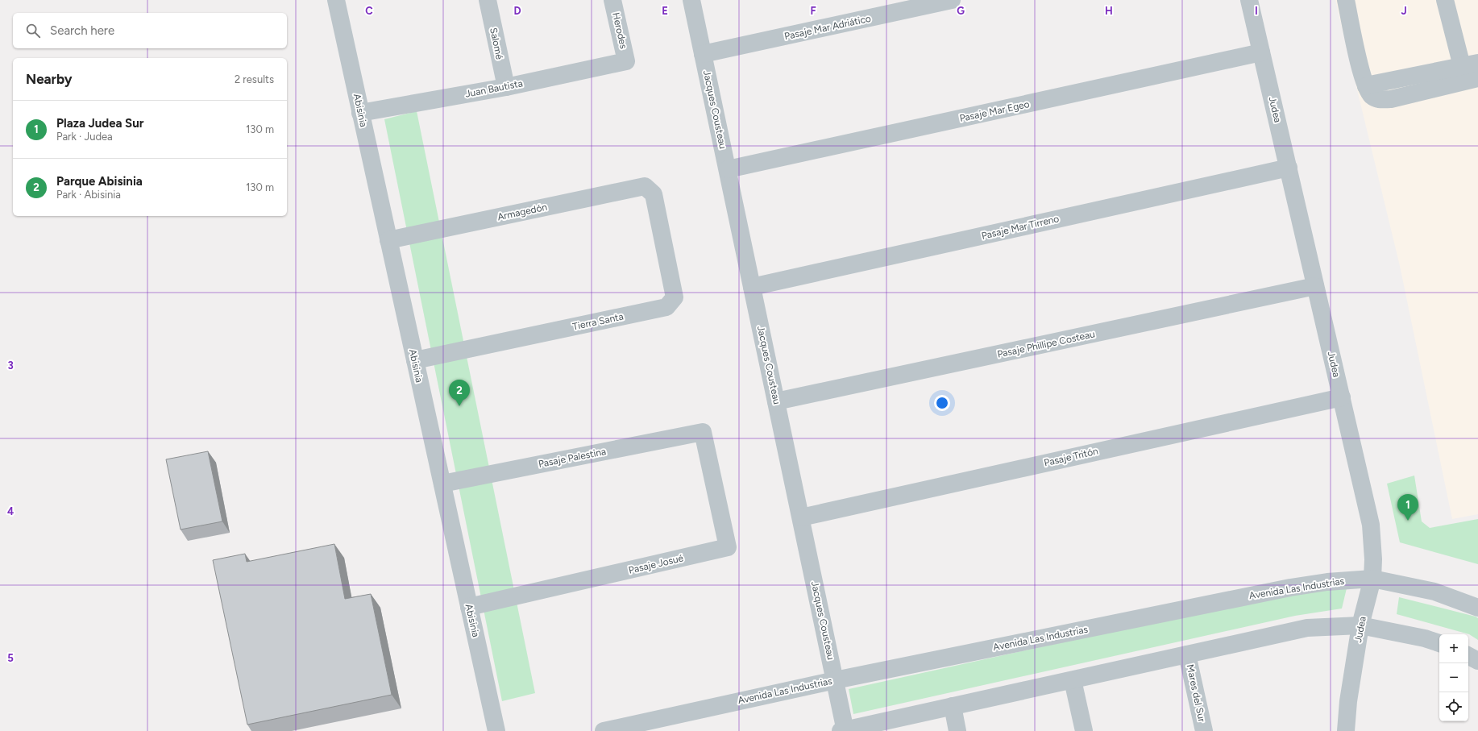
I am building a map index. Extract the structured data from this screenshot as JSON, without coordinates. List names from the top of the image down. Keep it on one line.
{"streets":{"street":["Pasaje Mar Adriático","Herodes","Salomé","Juan Bautista","Jacques Cousteau","Judea","Abisinia","Pasaje Mar Egeo","Armagedón","Pasaje Mar Tirreno","Tierra Santa","Pasaje Phillipe Costeau","Pasaje Tritón","Pasaje Palestina","Pasaje Josué","Avenida Las Industrias","Mares del Sur"]},"crossings":[["Pasaje Mar Adriático","Jacques Cousteau"],["Herodes","Juan Bautista"],["Salomé","Juan Bautista"],["Juan Bautista","Abisinia"],["Jacques Cousteau","Pasaje Mar Egeo"],["Jacques Cousteau","Pasaje Mar Tirreno"],["Jacques Cousteau","Pasaje Phillipe Costeau"],["Jacques Cousteau","Pasaje Tritón"],["Jacques Cousteau","Avenida Las Industrias"],["Judea","Pasaje Mar Egeo"],["Judea","Pasaje Mar Tirreno"],["Judea","Pasaje Phillipe Costeau"],["Judea","Pasaje Tritón"],["Judea","Avenida Las Industrias"],["Abisinia","Armagedón"],["Abisinia","Tierra Santa"],["Abisinia","Pasaje Palestina"],["Abisinia","Pasaje Josué"],["Armagedón","Tierra Santa"],["Pasaje Palestina","Pasaje Josué"]],"page":{"search":"Search here","heading":["Nearby","2 results"],"list":[{"mark":"1","name":"Plaza Judea Sur","note":"Park · Judea","value":"130 m"},{"mark":"2","name":"Parque Abisinia","note":"Park · Abisinia","value":"130 m"}],"pins":["2","1"],"map_buttons":["+","−"]},"grid":{"columns":["C","D","E","F","G","H","I","J"],"rows":["3","4","5"]}}
